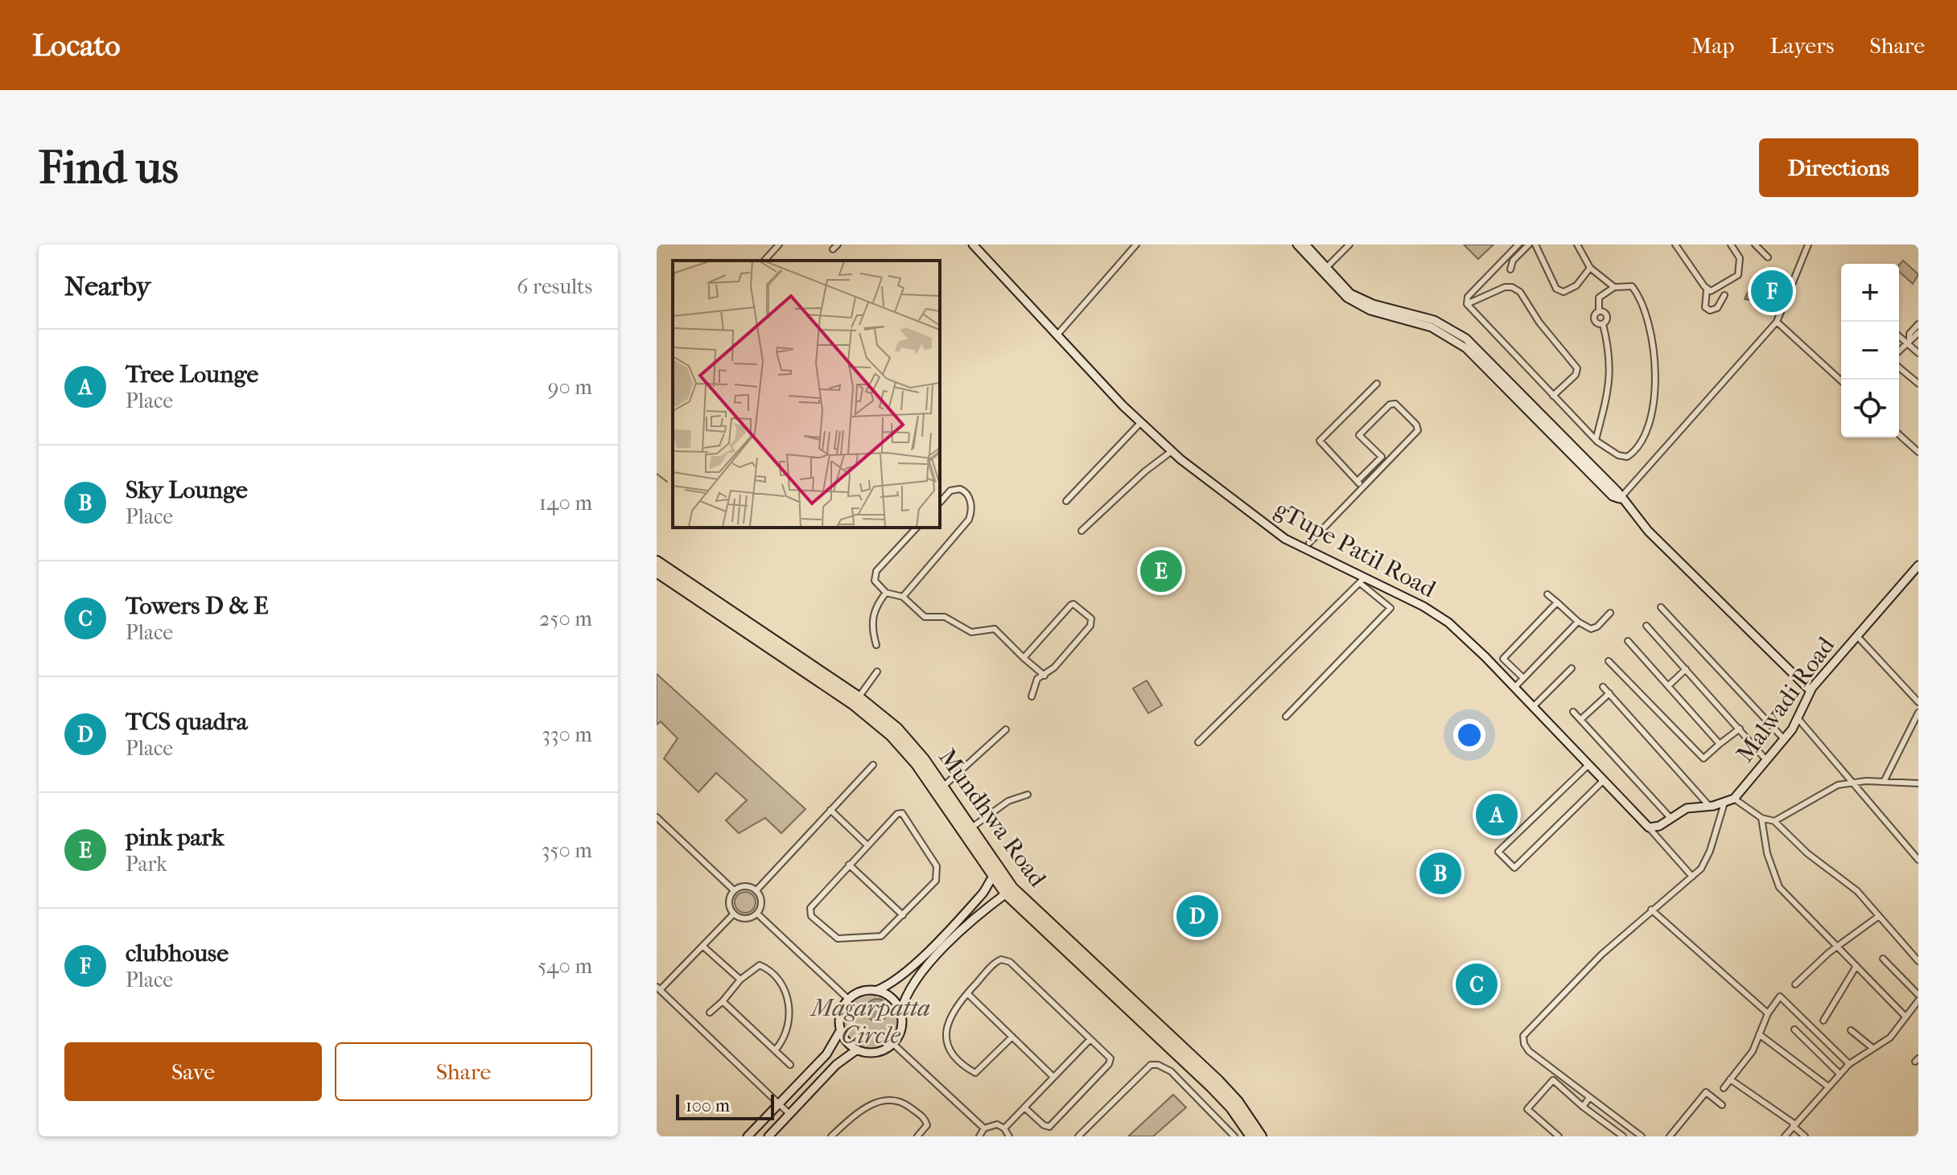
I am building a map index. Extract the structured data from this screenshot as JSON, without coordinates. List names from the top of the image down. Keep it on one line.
{"streets":{"highway":["Mundhwa Road"],"street":["gTupe Patil Road","Malwadi Road"]},"parks":["Magarpatta Circle"],"scale_bar":"100 m","page":{"header":"Locato","nav":["Map","Layers","Share"],"buttons":["Directions",["Save","Share"]],"title":"Find us","heading":["Nearby","6 results"],"map_buttons":["+","−"],"pins":["F","E","A","B","D","C"],"list":[{"mark":"A","name":"Tree Lounge","note":"Place","value":"90 m"},{"mark":"B","name":"Sky Lounge","note":"Place","value":"140 m"},{"mark":"C","name":"Towers D & E","note":"Place","value":"250 m"},{"mark":"D","name":"TCS quadra","note":"Place","value":"330 m"},{"mark":"E","name":"pink park","note":"Park","value":"350 m"},{"mark":"F","name":"clubhouse","note":"Place","value":"540 m"}],"scale":"100 m"}}
